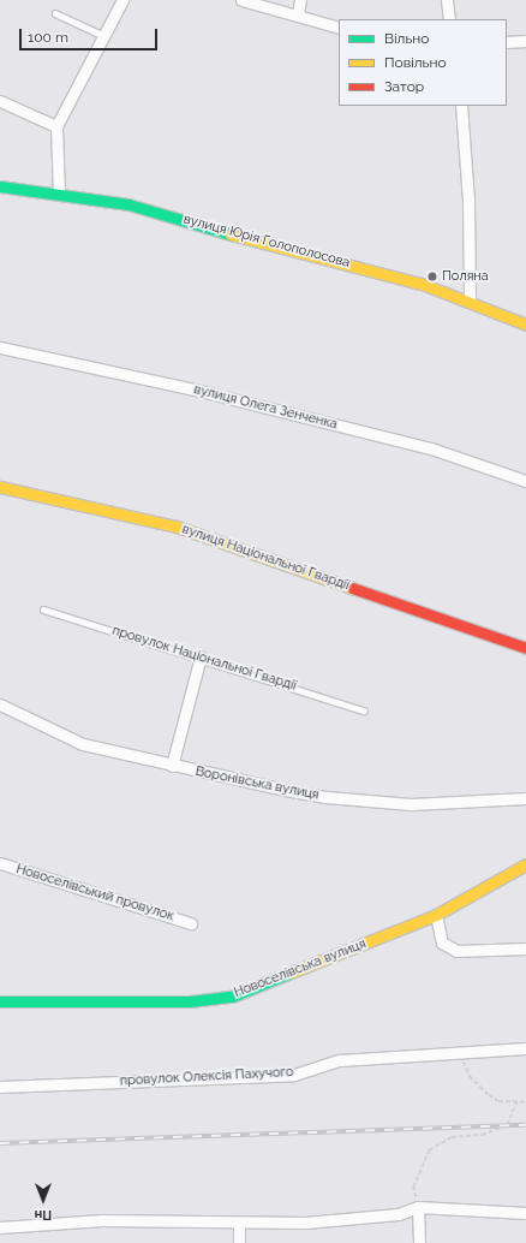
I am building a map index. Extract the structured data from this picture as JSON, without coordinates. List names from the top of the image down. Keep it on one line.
{"streets":{"street":["вулиця Юрія Голополосова","вулиця Олега Зенченка","вулиця Національної Гвардії","Воронівська вулиця","Новоселівський провулок","Новоселівська вулиця","провулок Олексія Пахучого"],"lane":["провулок Національної Гвардії"]},"places":["Поляна"],"legend":["Вільно","Повільно","Затор"],"scale_bar":"100 m","north":"bottom"}
